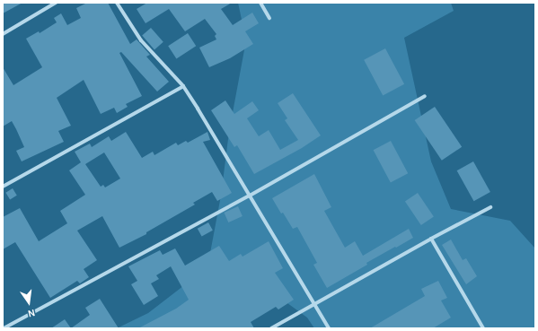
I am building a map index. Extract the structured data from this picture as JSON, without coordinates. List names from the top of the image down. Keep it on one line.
{"north":"bottom"}
